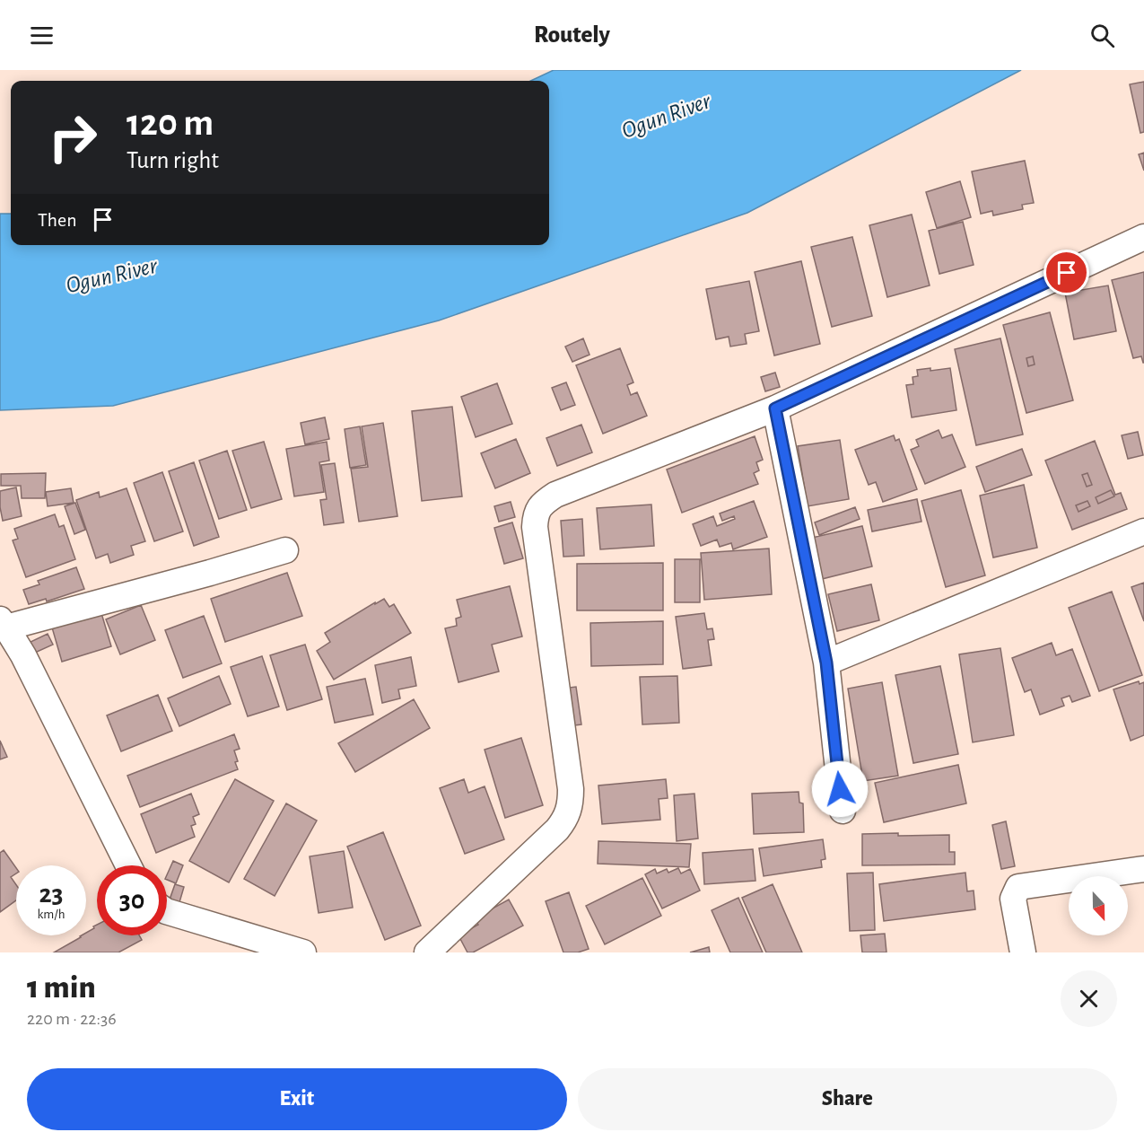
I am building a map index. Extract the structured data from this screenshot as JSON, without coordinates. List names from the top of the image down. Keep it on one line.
{"water":["Ogun River"],"north":"bottom","page":{"header":"Routely","turn":["120 m","Turn right"],"then":"Then","speed":"23 km/h","limit":"30","heading":["1 min","220 m · 22:36"],"buttons":["Exit","Share"]}}
